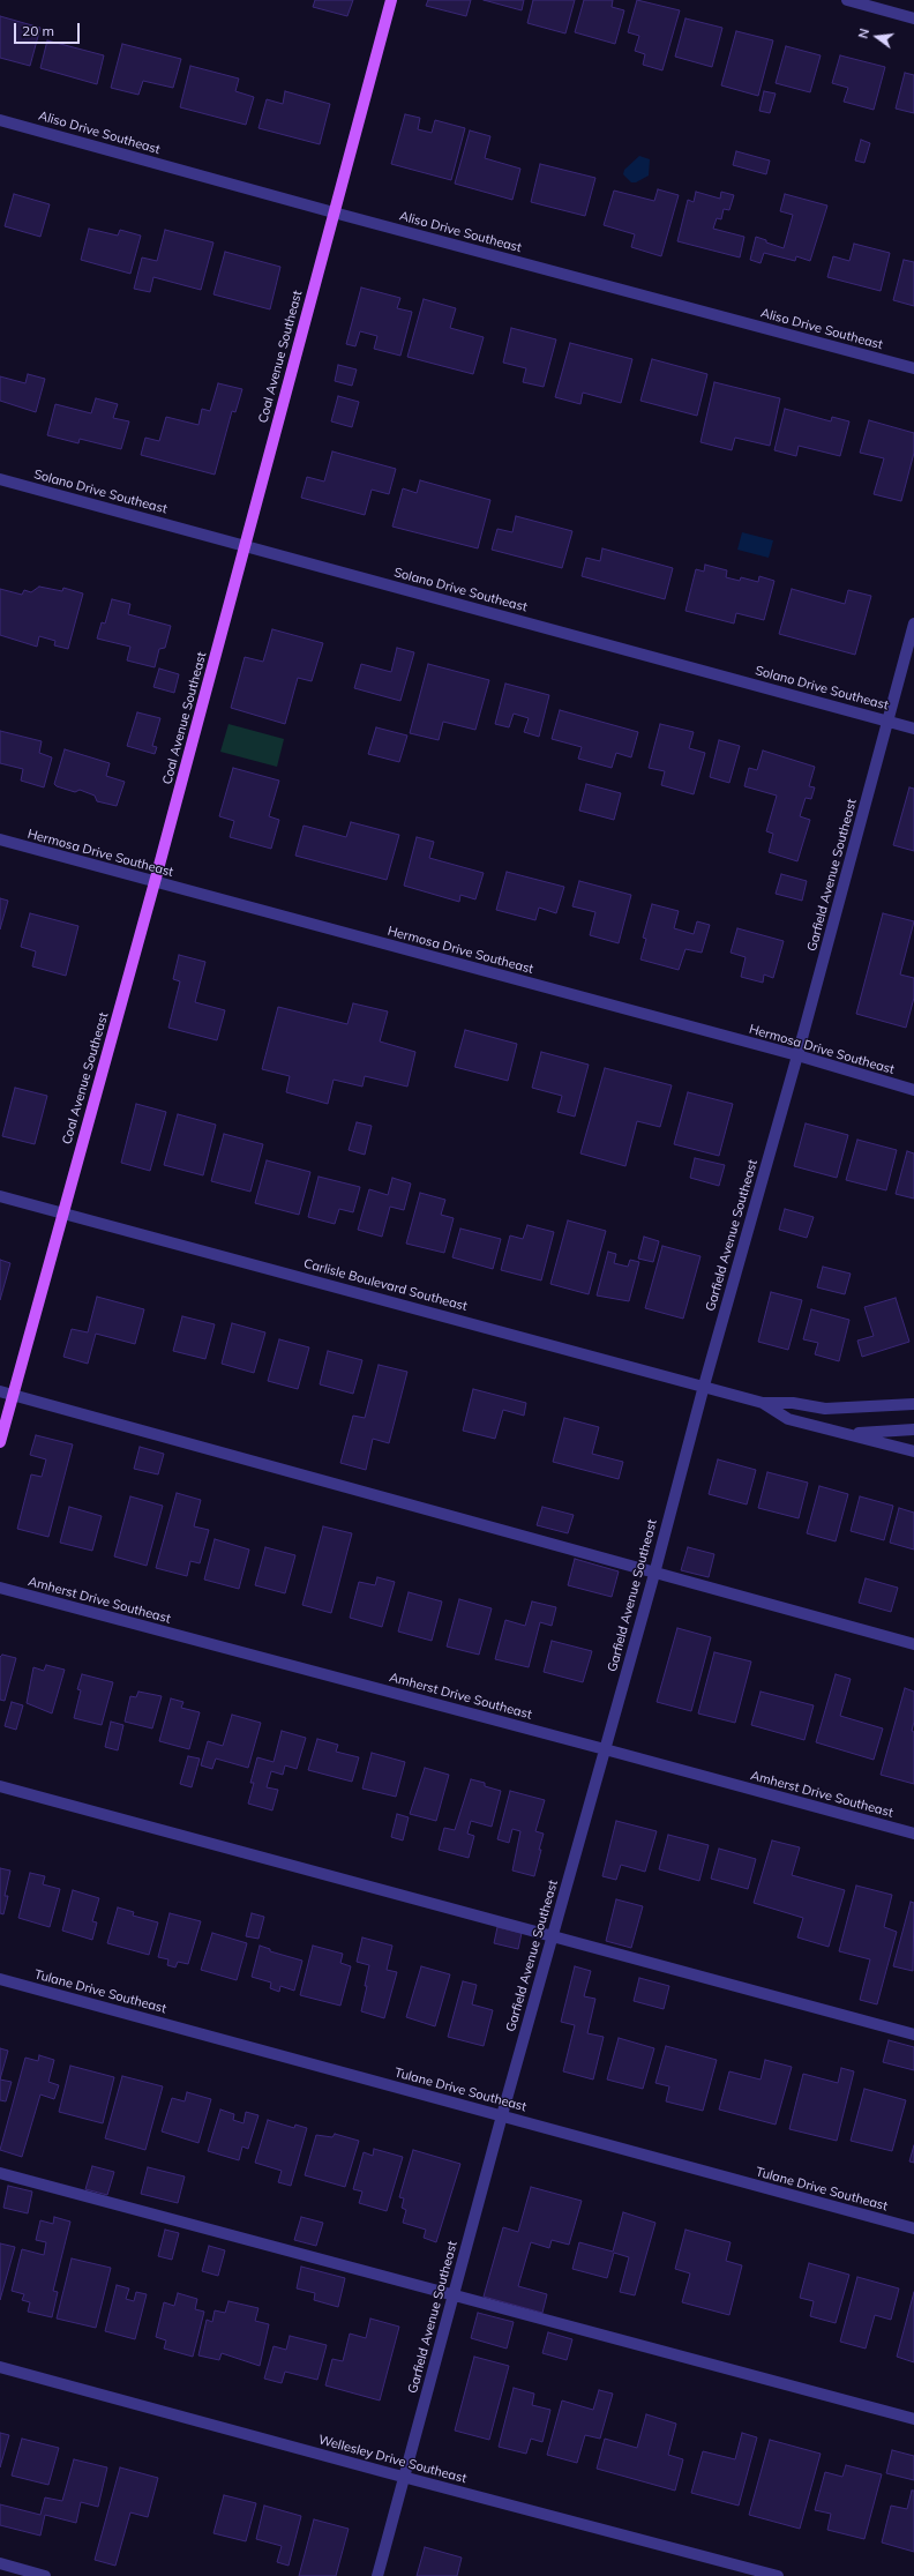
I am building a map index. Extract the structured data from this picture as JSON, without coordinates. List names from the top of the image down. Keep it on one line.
{"streets":{"main road":["Coal Avenue Southeast"],"street":["Aliso Drive Southeast","Solano Drive Southeast","Hermosa Drive Southeast","Garfield Avenue Southeast","Carlisle Boulevard Southeast","Amherst Drive Southeast","Tulane Drive Southeast","Wellesley Drive Southeast"]},"crossings":[["Aliso Drive Southeast","Coal Avenue Southeast"],["Coal Avenue Southeast","Solano Drive Southeast"],["Coal Avenue Southeast","Hermosa Drive Southeast"],["Coal Avenue Southeast","Carlisle Boulevard Southeast"],["Solano Drive Southeast","Garfield Avenue Southeast"],["Hermosa Drive Southeast","Garfield Avenue Southeast"],["Garfield Avenue Southeast","Carlisle Boulevard Southeast"],["Garfield Avenue Southeast","Amherst Drive Southeast"],["Garfield Avenue Southeast","Tulane Drive Southeast"],["Garfield Avenue Southeast","Wellesley Drive Southeast"]],"scale_bar":"20 m","north":"left"}
